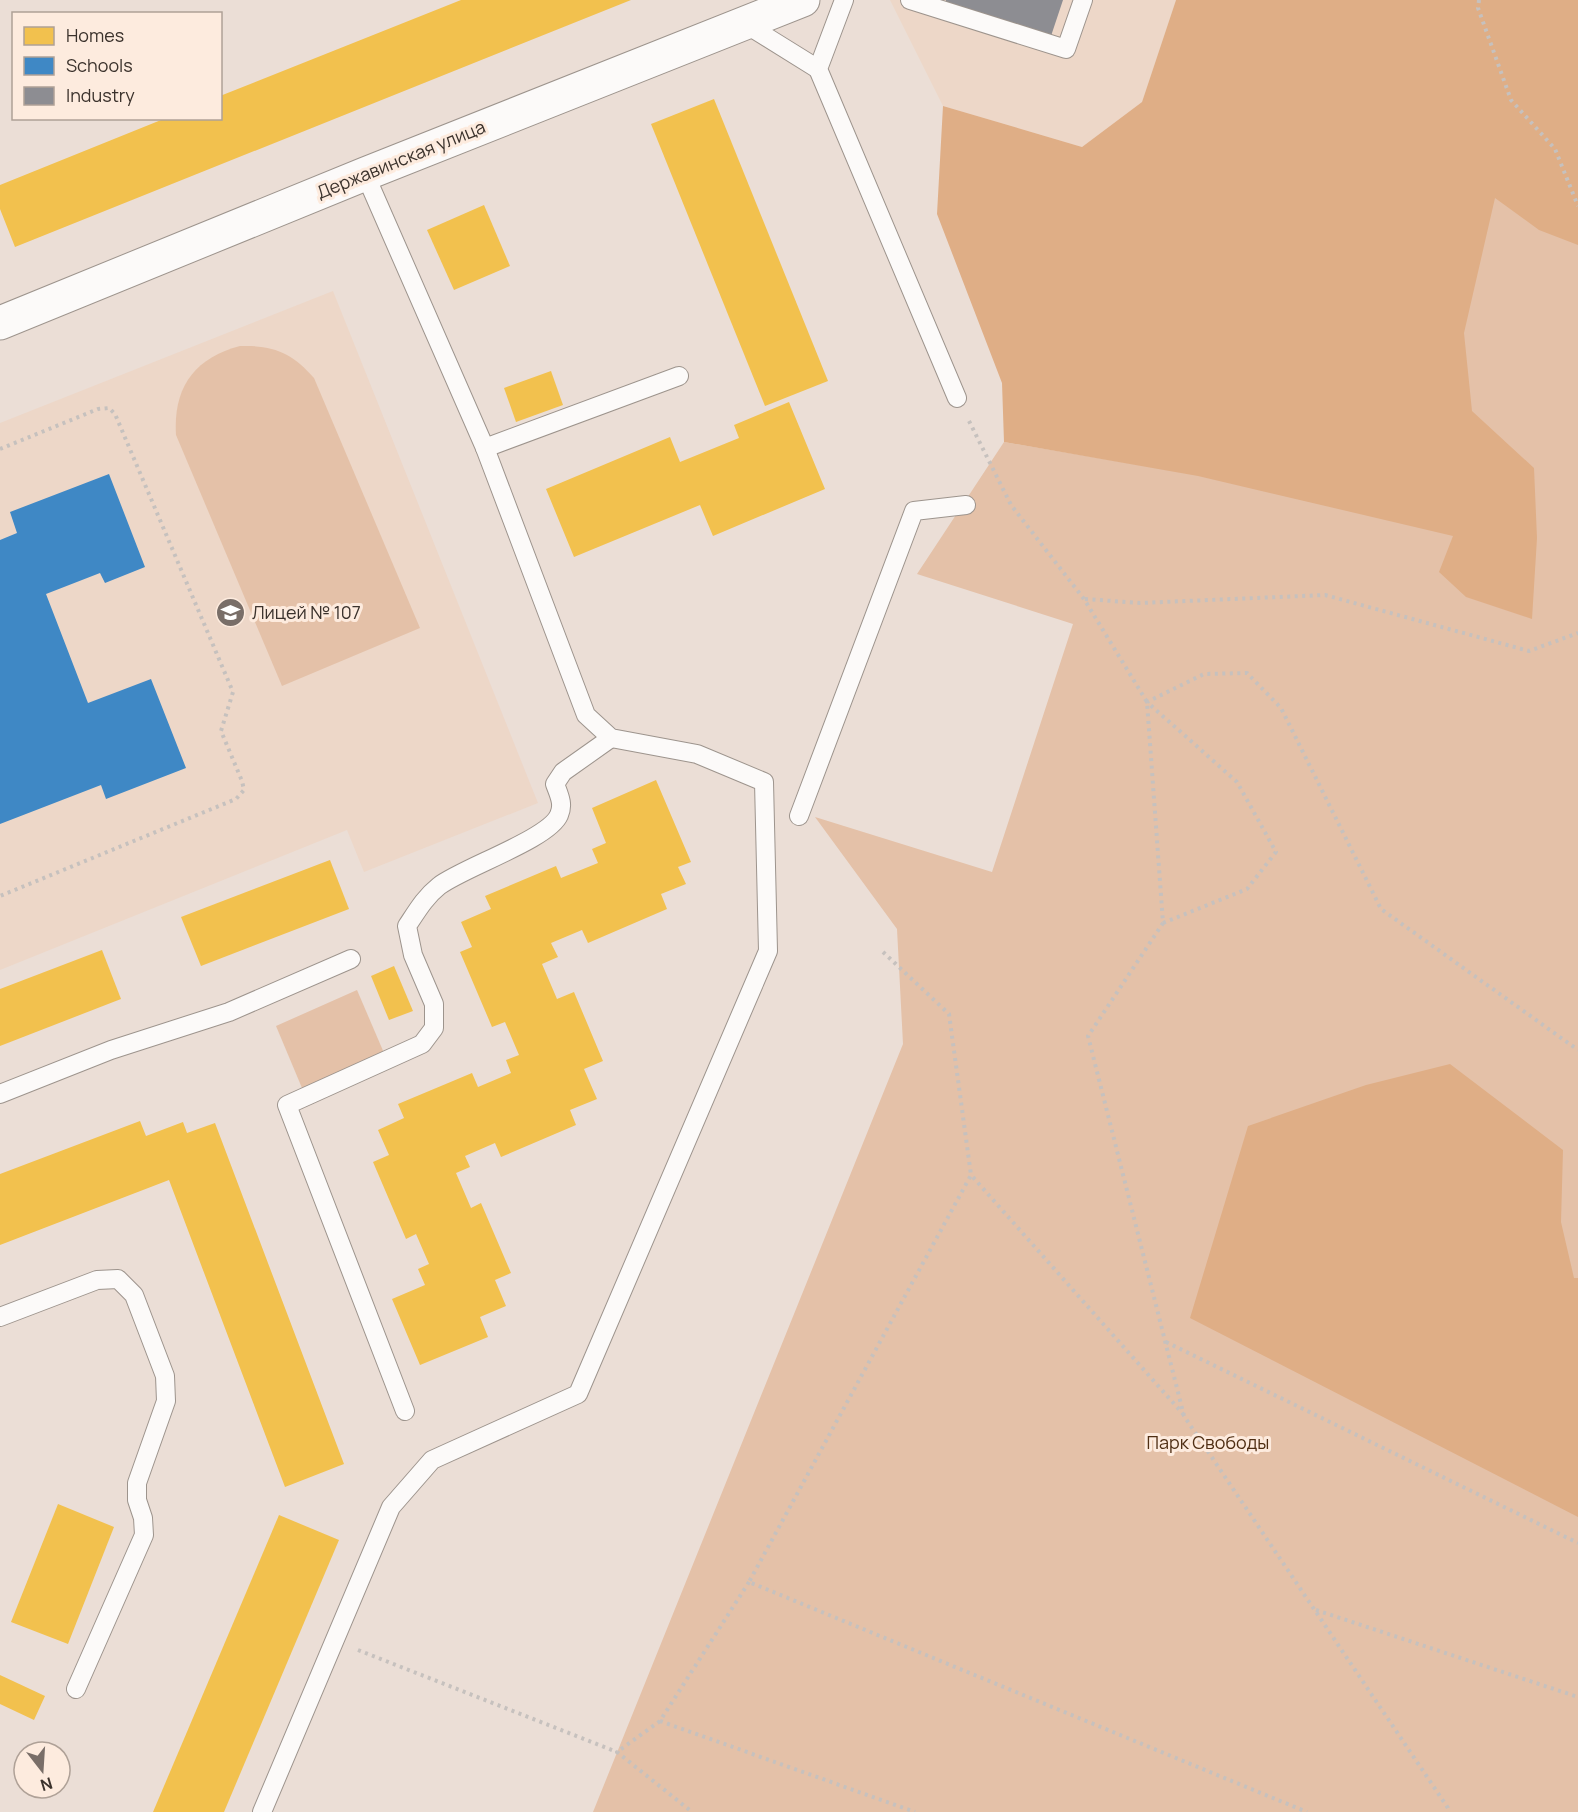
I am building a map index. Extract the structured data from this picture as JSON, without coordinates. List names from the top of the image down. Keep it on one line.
{"streets":{"street":["Державинская улица"]},"parks":["Парк Свободы"],"places":{"school or university":["Лицей № 107"]},"legend":["Homes","Schools","Industry"],"north":"bottom"}
